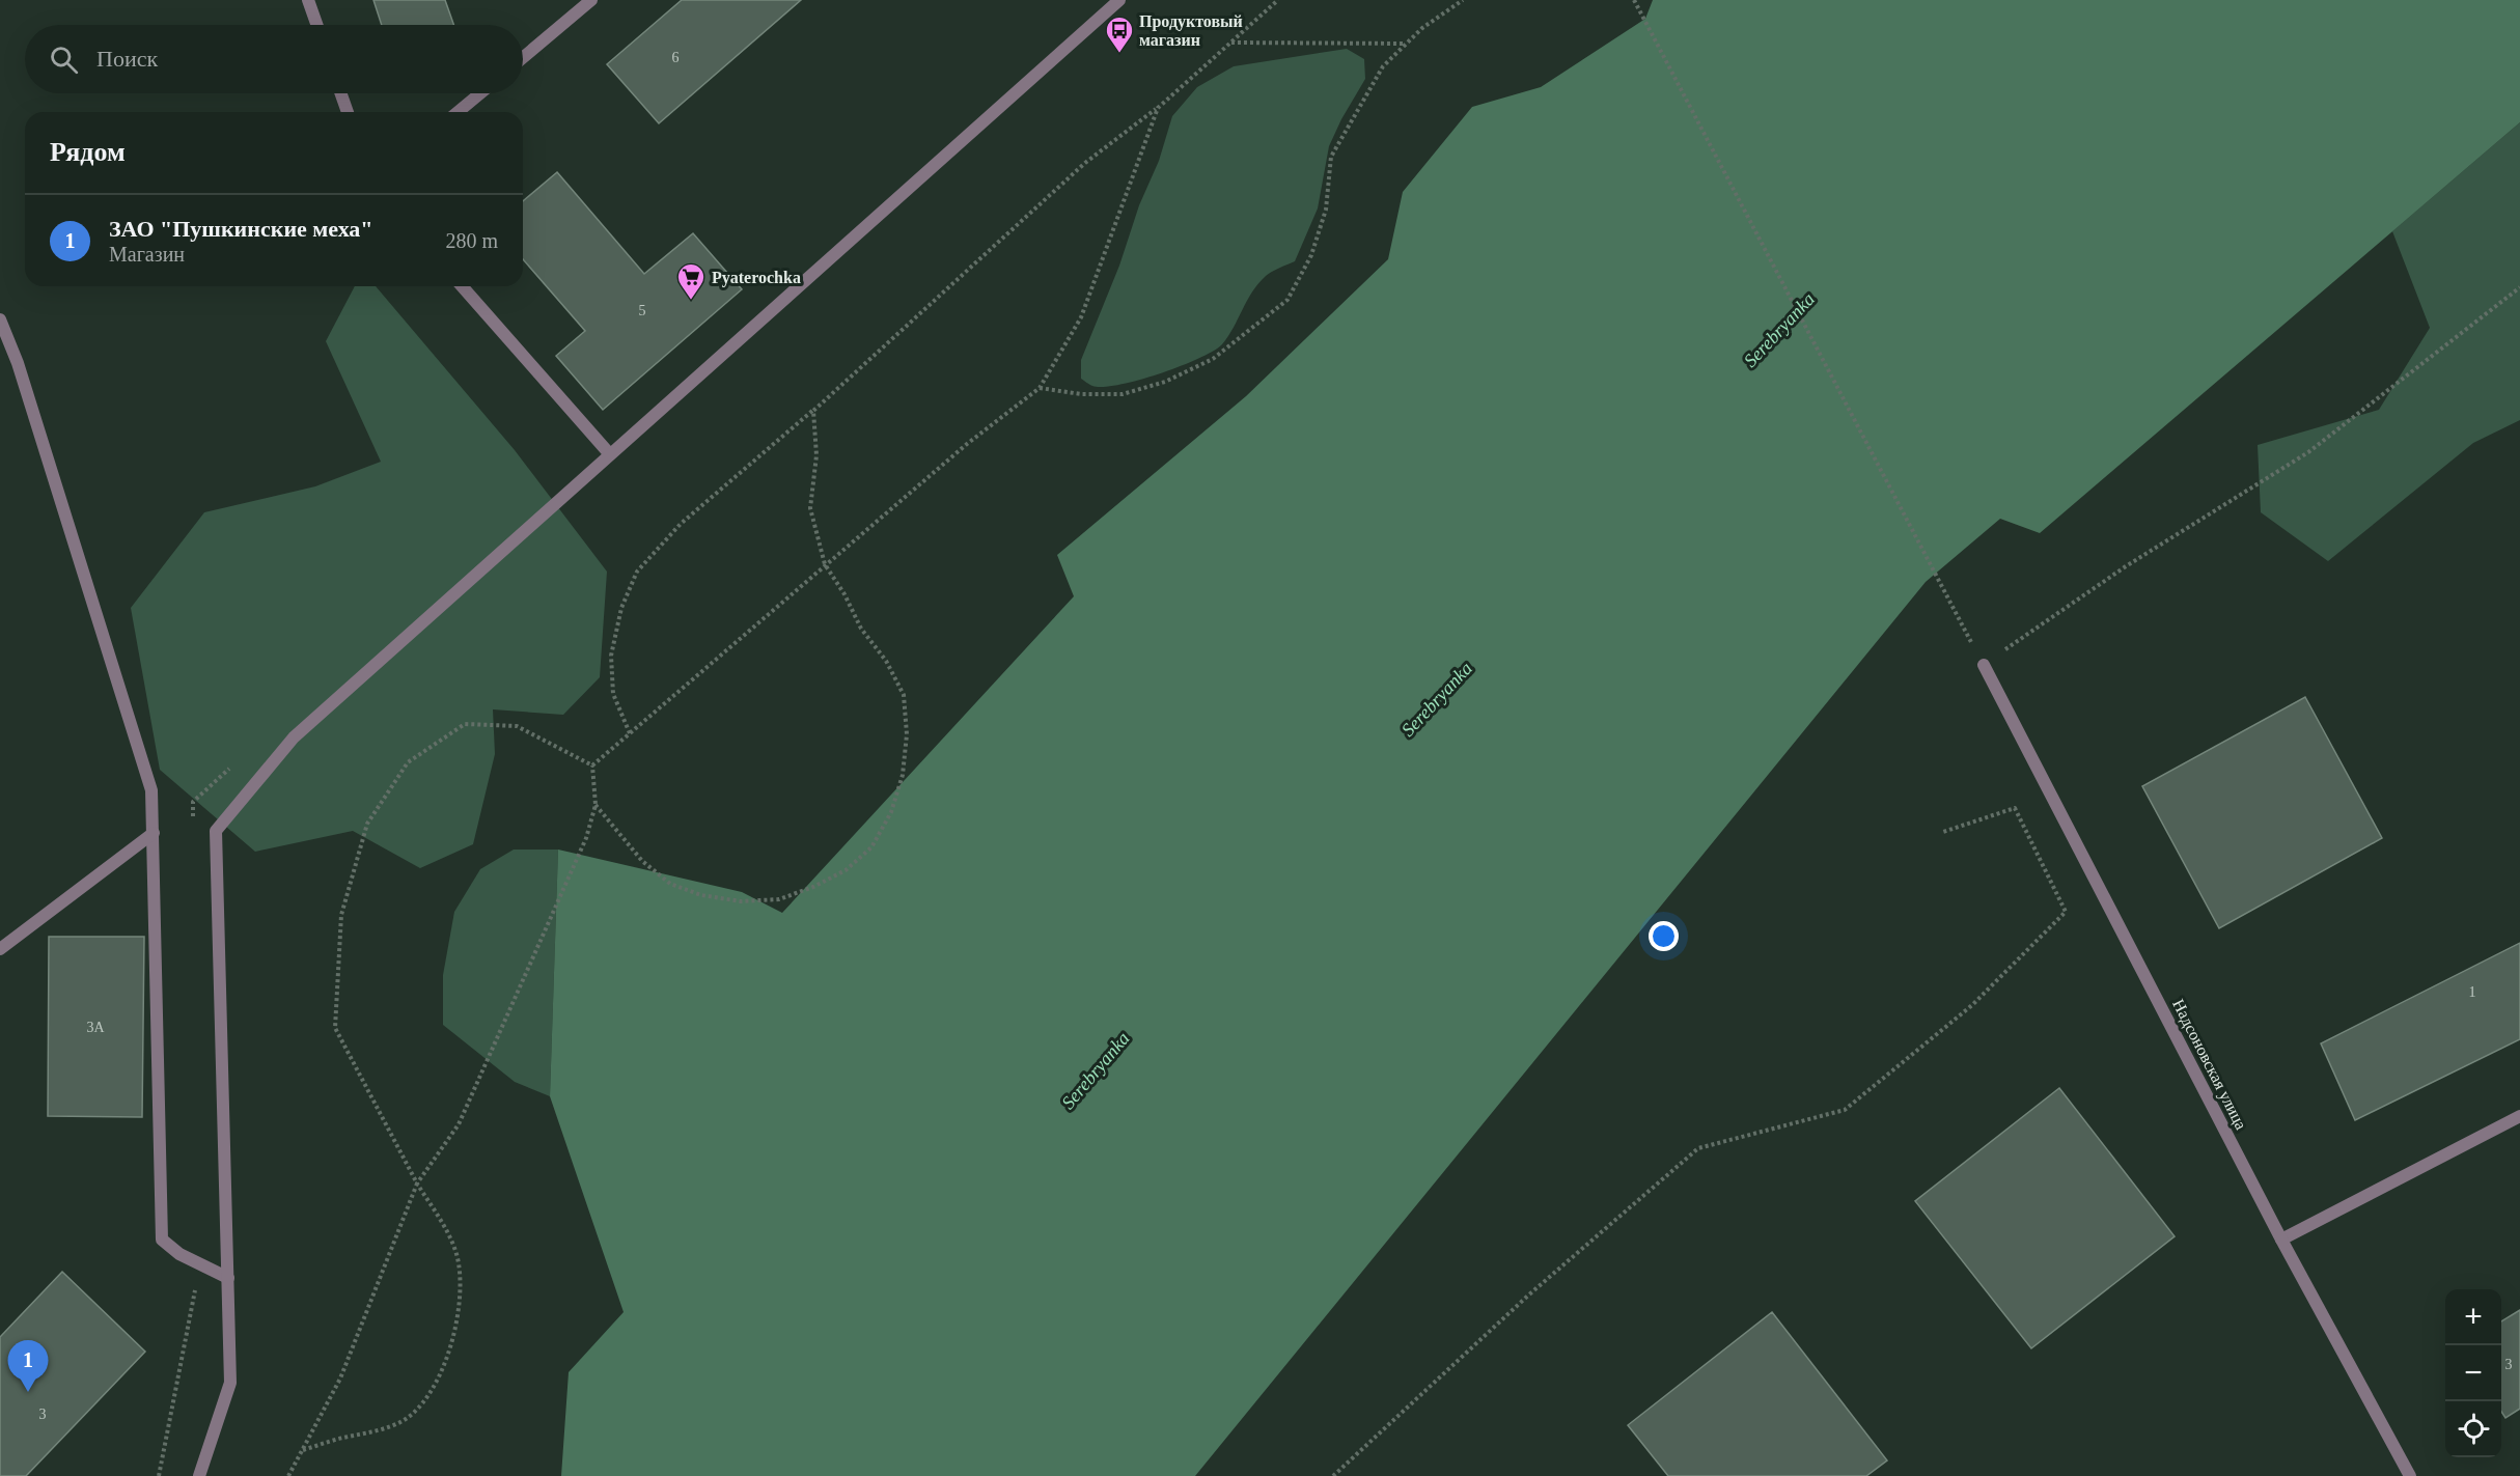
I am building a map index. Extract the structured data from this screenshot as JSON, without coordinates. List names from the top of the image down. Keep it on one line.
{"streets":{"street":["Надсоновская улица"]},"water":["Serebryanka"],"places":{"bus stop":["Продуктовый магазин"],"supermarket":["Pyaterochka"]},"house_numbers":["6","5","1","3А","3","3"],"page":{"search":"Поиск","heading":"Рядом","list":[{"mark":"1","name":"ЗАО \"Пушкинские меха\"","note":"Магазин","value":"280 m"}],"map_buttons":["+","−"],"pins":"1"}}
